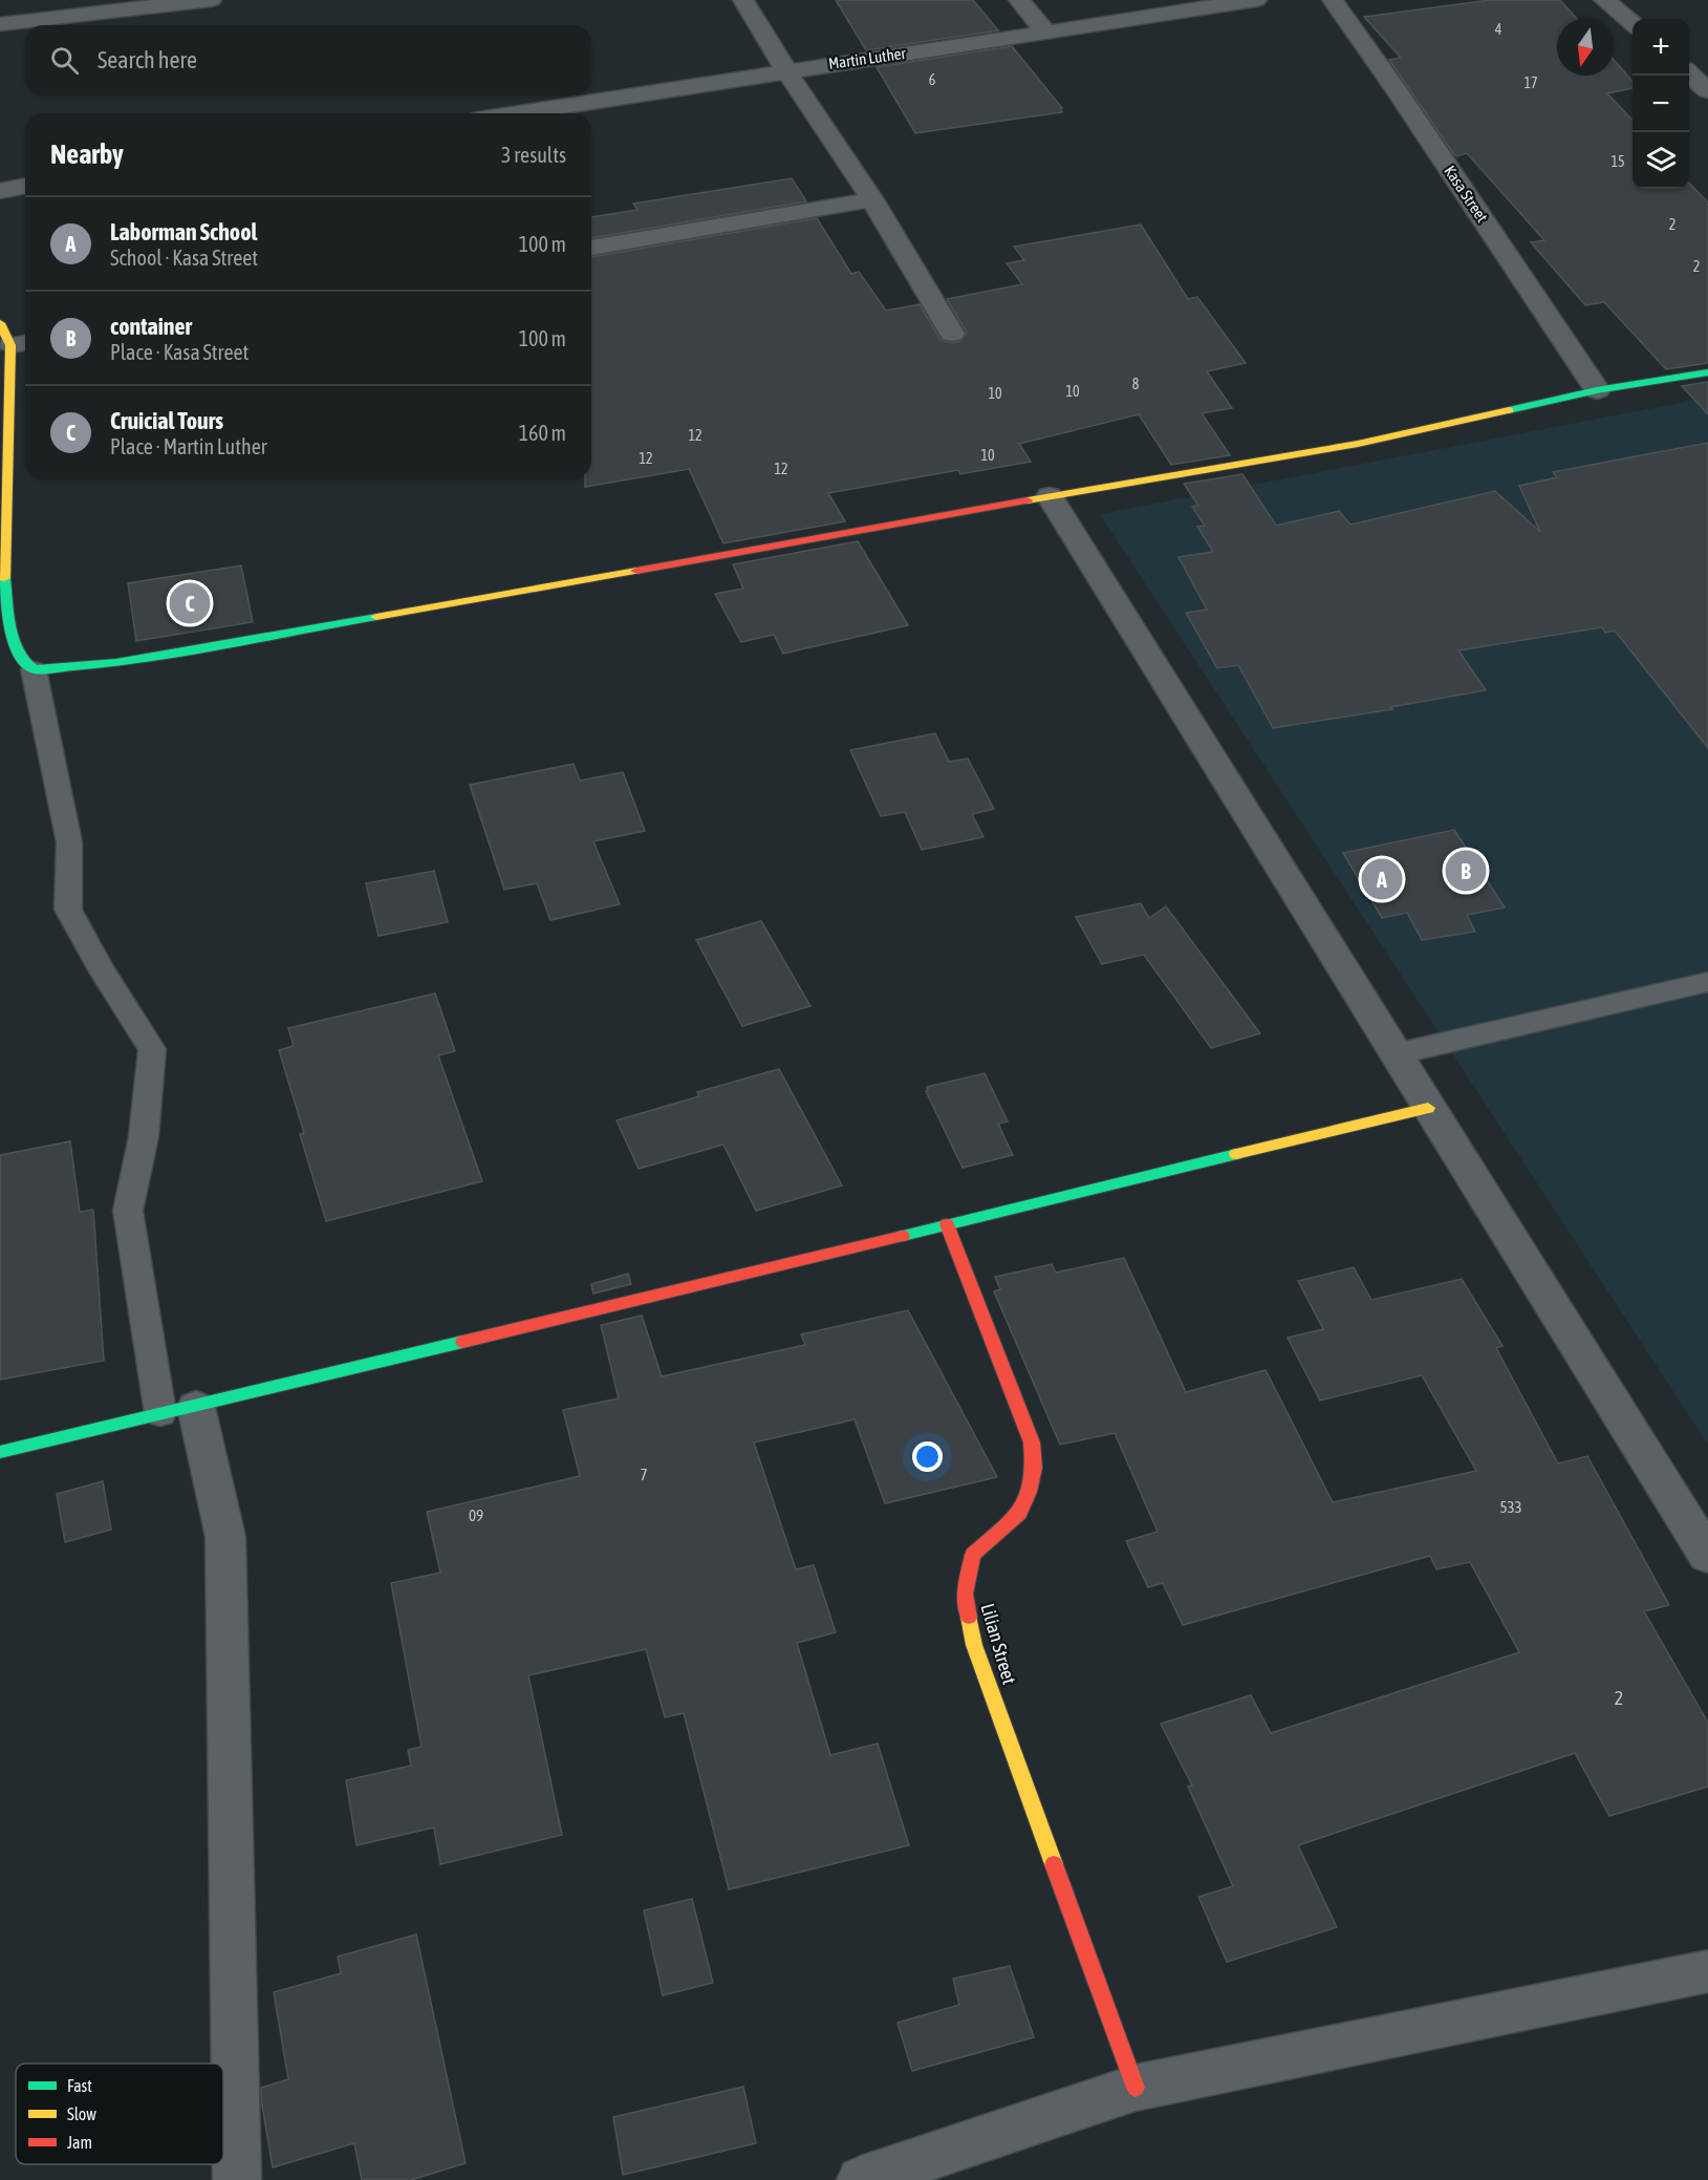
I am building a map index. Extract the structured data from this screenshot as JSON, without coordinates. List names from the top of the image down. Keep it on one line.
{"streets":{"street":["Martin Luther","Kasa Street","Lilian Street"]},"house_numbers":["4","6","17","15","2","2","8","10","10","12","10","12","12","7","533","09","2"],"legend":["Fast","Slow","Jam"],"north":"bottom","page":{"map_buttons":["+","−"],"search":"Search here","heading":["Nearby","3 results"],"list":[{"mark":"A","name":"Laborman School","note":"School · Kasa Street","value":"100 m"},{"mark":"B","name":"container","note":"Place · Kasa Street","value":"100 m"},{"mark":"C","name":"Cruicial Tours","note":"Place · Martin Luther","value":"160 m"}],"pins":["C","B","A"]}}
